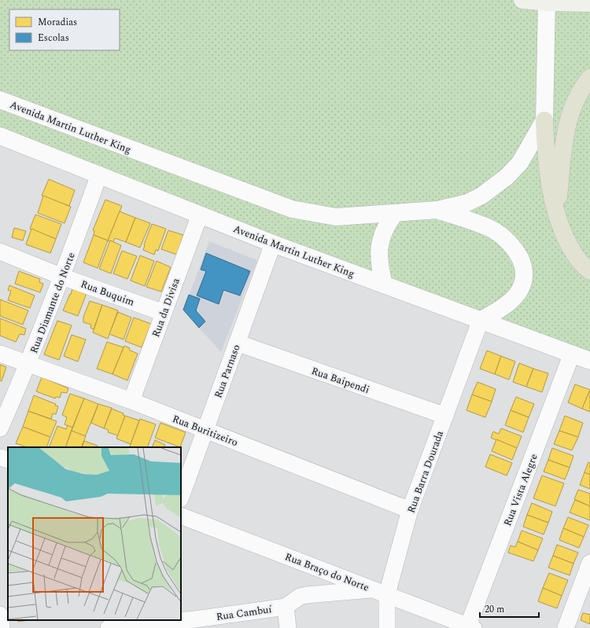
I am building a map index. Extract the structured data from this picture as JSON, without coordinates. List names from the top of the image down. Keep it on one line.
{"streets":{"street":["Avenida Martin Luther King","Rua Buquim","Rua Diamante do Norte","Rua da Divisa","Rua Parnaso","Rua Baipendi","Rua Buritizeiro","Rua Barra Dourada","Rua Vista Alegre","Rua Braço do Norte","Rua Cambuí"]},"crossings":[["Avenida Martin Luther King","Rua Diamante do Norte"],["Avenida Martin Luther King","Rua da Divisa"],["Avenida Martin Luther King","Rua Parnaso"],["Avenida Martin Luther King","Rua Barra Dourada"],["Avenida Martin Luther King","Rua Vista Alegre"],["Rua Buquim","Rua Diamante do Norte"],["Rua Buquim","Rua da Divisa"],["Rua Diamante do Norte","Rua Buritizeiro"],["Rua da Divisa","Rua Buritizeiro"],["Rua Parnaso","Rua Baipendi"],["Rua Parnaso","Rua Buritizeiro"],["Rua Baipendi","Rua Barra Dourada"],["Rua Buritizeiro","Rua Barra Dourada"],["Rua Barra Dourada","Rua Braço do Norte"],["Rua Barra Dourada","Rua Cambuí"],["Rua Vista Alegre","Rua Braço do Norte"],["Rua Braço do Norte","Rua Cambuí"]],"legend":["Moradias","Escolas"],"scale_bar":"20 m"}
